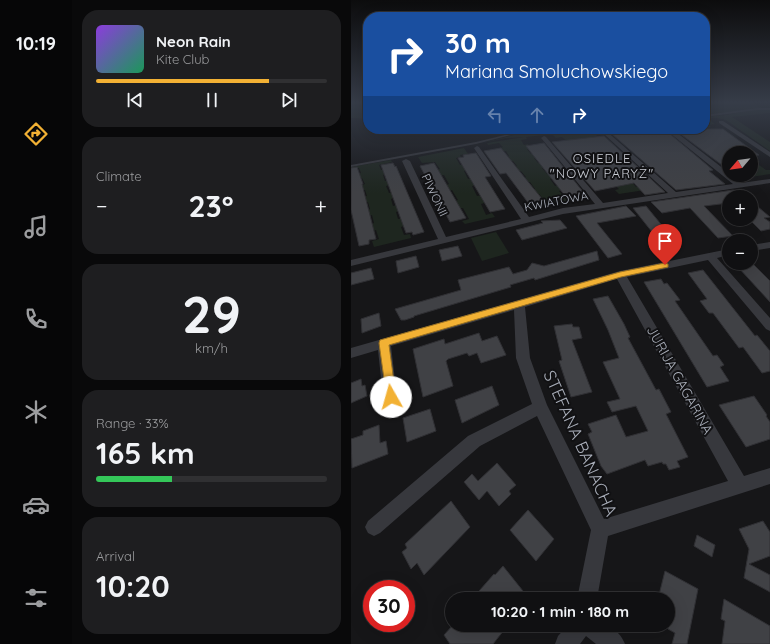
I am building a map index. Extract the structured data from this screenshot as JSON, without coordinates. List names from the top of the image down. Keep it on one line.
{"streets":{"street":["PIWONII","KWIATOWA","JURIJA GAGARINA","STEFANA BANACHA"]},"crossings":[["PIWONII","KWIATOWA"]],"districts":["OSIEDLE \"NOWY PARYŻ\""],"north":"bottom left","page":{"tabs":"10:19","turn":["30 m","Mariana Smoluchowskiego"],"song":["Neon Rain","Kite Club"],"tile":["Climate",["29","km/h"],["Range · 33%","165 km"],["Arrival","10:20"]],"map_buttons":["+","−"],"heat":["−","23°","+"],"limit":"30","trip":"10:20 · 1 min · 180 m"}}
